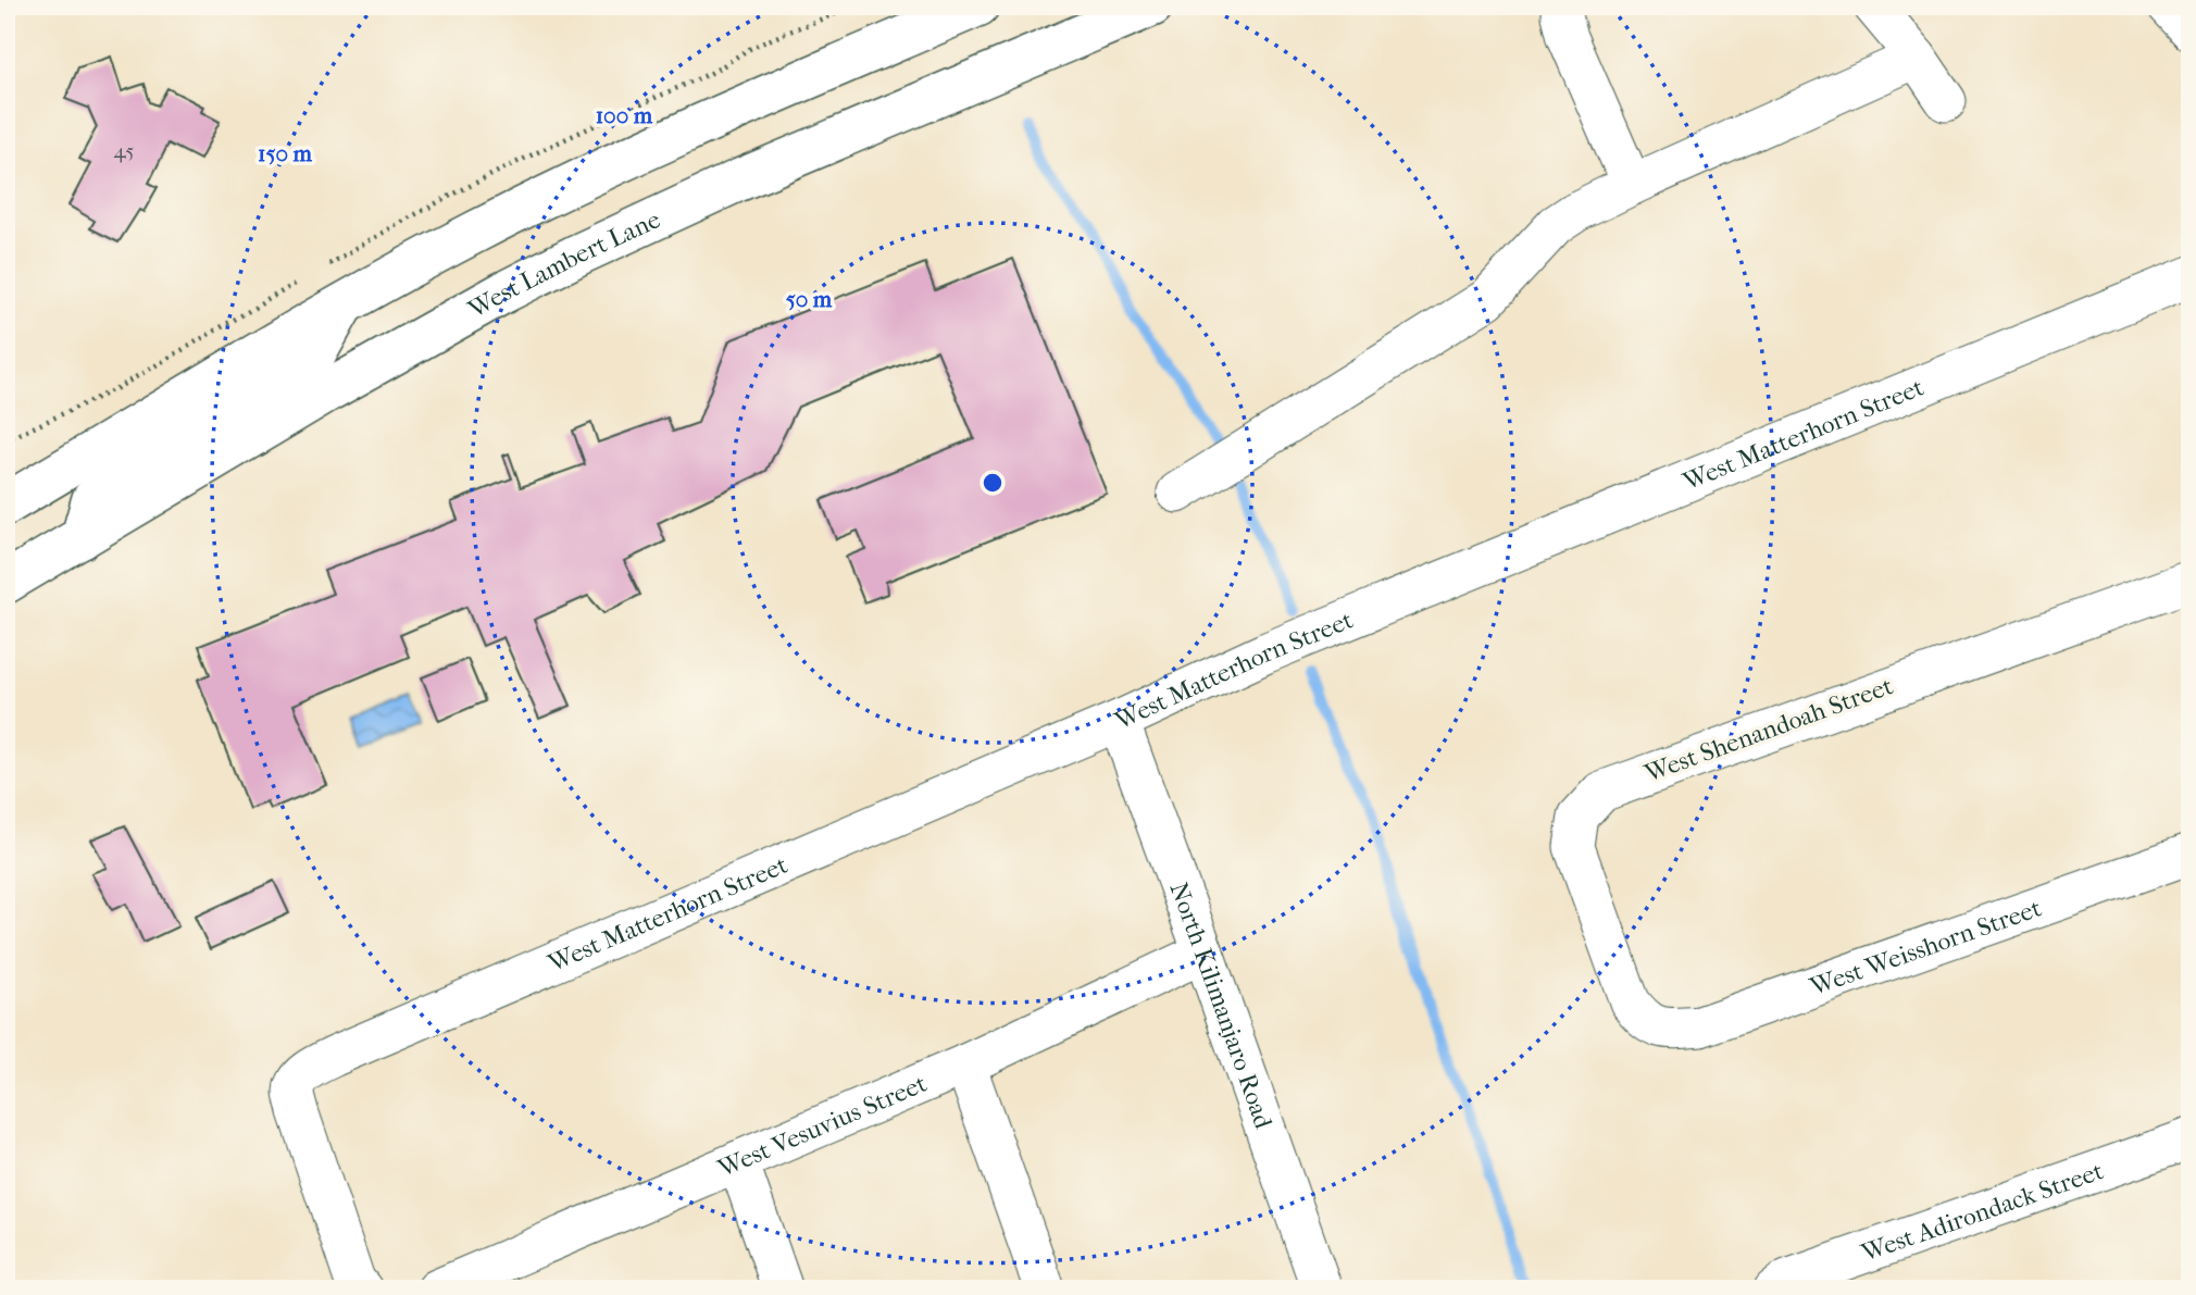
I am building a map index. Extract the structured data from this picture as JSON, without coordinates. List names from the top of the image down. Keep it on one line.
{"streets":{"main road":["West Lambert Lane"],"street":["West Matterhorn Street","West Shenandoah Street","West Weisshorn Street","North Kilimanjaro Road","West Vesuvius Street","West Adirondack Street"]},"crossings":[["West Matterhorn Street","North Kilimanjaro Road"],["West Shenandoah Street","West Weisshorn Street"],["North Kilimanjaro Road","West Vesuvius Street"]],"house_numbers":["45"],"rings":["100 m","150 m","50 m"]}
